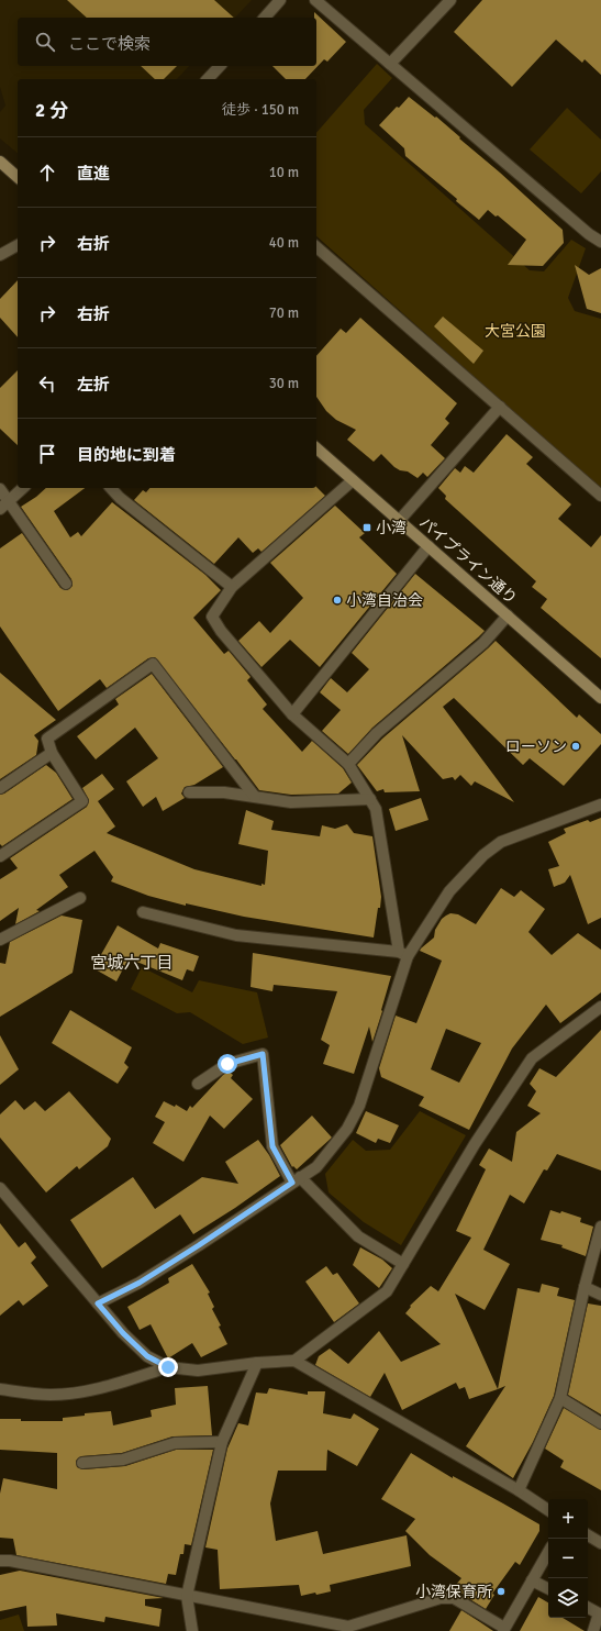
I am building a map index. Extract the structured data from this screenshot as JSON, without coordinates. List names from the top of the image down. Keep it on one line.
{"streets":{"main road":["パイプライン通り"]},"districts":["宮城六丁目"],"parks":["大宮公園"],"places":{"transit":["小湾"],"other":["小湾自治会","ローソン","小湾保育所"]},"page":{"search":"ここで検索","heading":["2 分","徒歩 · 150 m"],"list":[["直進","10 m"],["右折","40 m"],["右折","70 m"],["左折","30 m"],"目的地に到着"],"map_buttons":["+","−"]}}
